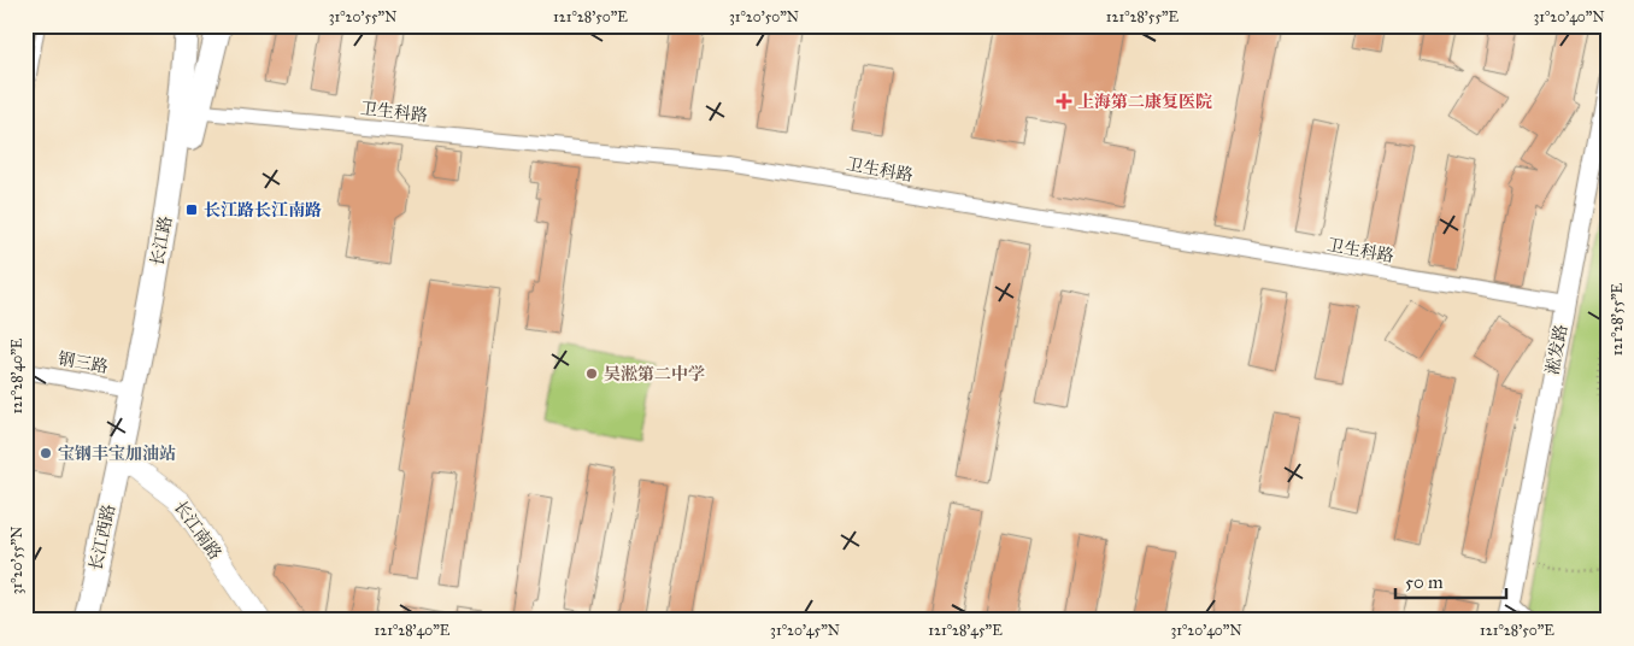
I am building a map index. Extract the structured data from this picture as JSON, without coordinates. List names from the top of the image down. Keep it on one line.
{"streets":{"main road":["长江路","长江南路","长江西路"],"street":["卫生科路","淞发路","钢三路"]},"crossings":[["卫生科路","长江路"],["卫生科路","淞发路"],["长江路","钢三路"],["长江路","长江南路"],["长江路","长江西路"],["长江南路","长江西路"]],"places":{"health":["上海第二康复医院"],"transit":["长江路长江南路"],"other":["吴淞第二中学","宝钢丰宝加油站"]},"scale_bar":"50 m","coordinates":["31°20'55\"N","121°28'50\"E","31°20'50\"N","121°28'55\"E","31°20'40\"N","121°28'40\"E","31°20'45\"N","121°28'45\"E"]}
